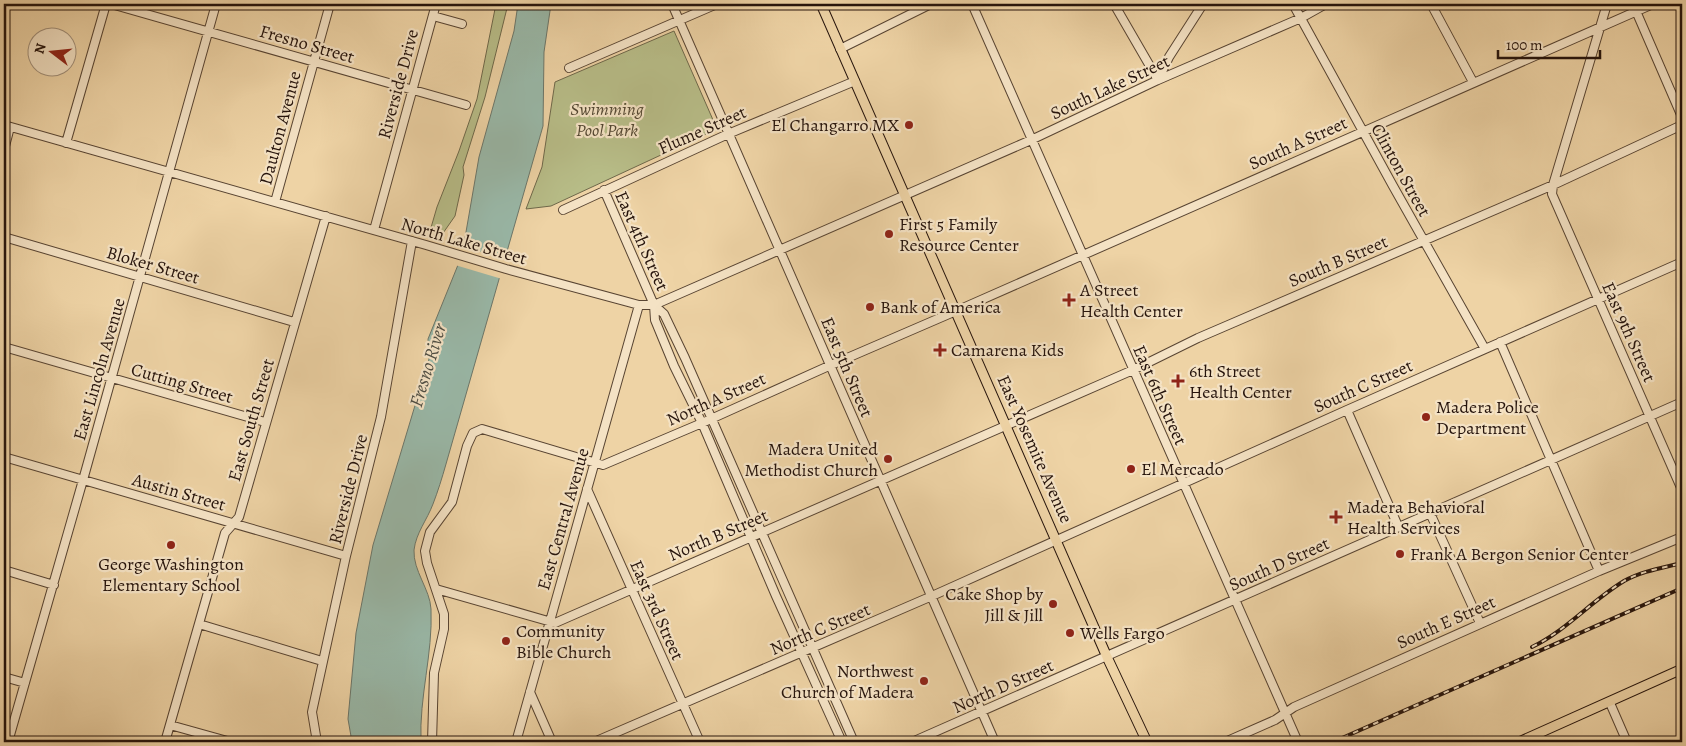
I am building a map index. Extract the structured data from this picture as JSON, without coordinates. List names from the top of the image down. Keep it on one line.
{"streets":{"main road":["East Yosemite Avenue"],"street":["Fresno Street","Riverside Drive","South Lake Street","Daulton Avenue","Flume Street","South A Street","Clinton Street","North Lake Street","East 4th Street","South B Street","Bloker Street","East 9th Street","East 5th Street","East Lincoln Avenue","Cutting Street","South C Street","East 6th Street","North A Street","East South Street","Austin Street","East Central Avenue","North B Street","South D Street","East 3rd Street","South E Street","North C Street","North D Street"]},"crossings":[["Fresno Street","Riverside Drive"],["Fresno Street","Daulton Avenue"],["Fresno Street","East Lincoln Avenue"],["Riverside Drive","North Lake Street"],["Riverside Drive","Austin Street"],["South Lake Street","Clinton Street"],["South Lake Street","North Lake Street"],["South Lake Street","East 6th Street"],["South Lake Street","East Yosemite Avenue"],["Daulton Avenue","North Lake Street"],["Flume Street","East 4th Street"],["Flume Street","East 5th Street"],["Flume Street","East Yosemite Avenue"],["South A Street","Clinton Street"],["South A Street","East 6th Street"],["South A Street","North A Street"],["South A Street","East Yosemite Avenue"],["Clinton Street","South B Street"],["Clinton Street","South C Street"],["North Lake Street","East 4th Street"],["North Lake Street","East 5th Street"],["North Lake Street","East Lincoln Avenue"],["North Lake Street","East South Street"],["North Lake Street","East Yosemite Avenue"],["North Lake Street","East Central Avenue"],["East 4th Street","North A Street"],["East 4th Street","North B Street"],["East 4th Street","North C Street"],["South B Street","East 9th Street"],["South B Street","East 6th Street"],["South B Street","East Yosemite Avenue"],["South B Street","North B Street"],["Bloker Street","East Lincoln Avenue"],["Bloker Street","East South Street"],["East 9th Street","South C Street"],["East 9th Street","South D Street"],["East 5th Street","North A Street"],["East 5th Street","North B Street"],["East 5th Street","North C Street"],["East 5th Street","North D Street"],["East Lincoln Avenue","Cutting Street"],["East Lincoln Avenue","Austin Street"],["Cutting Street","East South Street"],["South C Street","East 6th Street"],["South C Street","East Yosemite Avenue"],["South C Street","North C Street"],["East 6th Street","South D Street"],["East 6th Street","South E Street"],["North A Street","East Yosemite Avenue"],["North A Street","East Central Avenue"],["East South Street","Austin Street"],["East Yosemite Avenue","North B Street"],["East Yosemite Avenue","South D Street"],["East Yosemite Avenue","North C Street"],["East Yosemite Avenue","North D Street"],["East Central Avenue","North B Street"],["East Central Avenue","East 3rd Street"],["North B Street","East 3rd Street"],["South D Street","North D Street"],["East 3rd Street","North C Street"]],"water":["Fresno River"],"parks":["Swimming Pool Park"],"places":{"other":["El Changarro MX","First 5 Family Resource Center","Bank of America","Madera Police Department","Madera United Methodist Church","El Mercado","George Washington Elementary School","Frank A Bergon Senior Center","Cake Shop by Jill & Jill","Wells Fargo","Community Bible Church","Northwest Church of Madera"],"health":["A Street Health Center","Camarena Kids","6th Street Health Center","Madera Behavioral Health Services"]},"scale_bar":"100 m","north":"left"}
